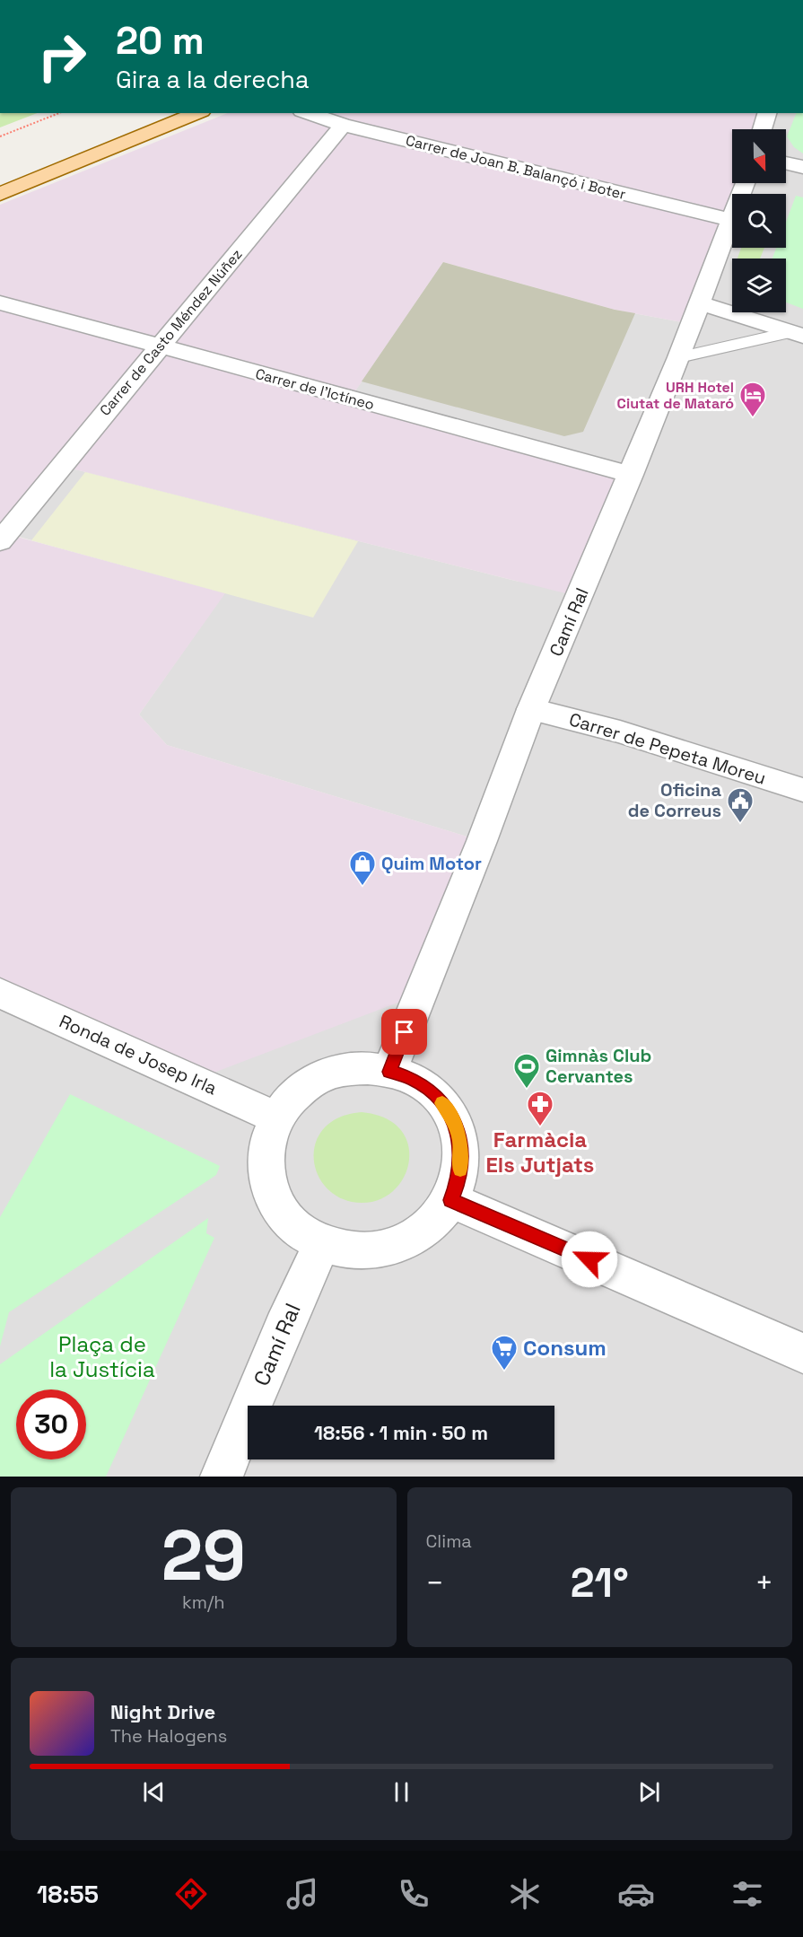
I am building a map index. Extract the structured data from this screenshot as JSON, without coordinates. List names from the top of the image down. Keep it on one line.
{"streets":{"street":["Carrer de Joan B. Balançó i Boter","Carrer de Casto Méndez Núñez","Carrer de l'Ictíneo","Camí Ral","Carrer de Pepeta Moreu","Ronda de Josep Irla"]},"crossings":[["Carrer de Joan B. Balançó i Boter","Carrer de Casto Méndez Núñez"],["Carrer de Joan B. Balançó i Boter","Camí Ral"],["Carrer de Casto Méndez Núñez","Carrer de l'Ictíneo"],["Carrer de l'Ictíneo","Camí Ral"],["Camí Ral","Carrer de Pepeta Moreu"],["Camí Ral","Ronda de Josep Irla"]],"parks":["Plaça de la Justícia"],"places":{"hotel":["URH Hotel Ciutat de Mataró"],"public building":["Oficina de Correus"],"shop":["Quim Motor"],"sports":["Gimnàs Club Cervantes"],"pharmacy":["Farmàcia Els Jutjats"],"supermarket":["Consum"]},"north":"bottom","page":{"turn":["20 m","Gira a la derecha"],"limit":"30","trip":"18:56 · 1 min · 50 m","tile":[["29","km/h"],"Clima"],"heat":["−","21°","+"],"song":["Night Drive","The Halogens"],"tabs":"18:55"}}
